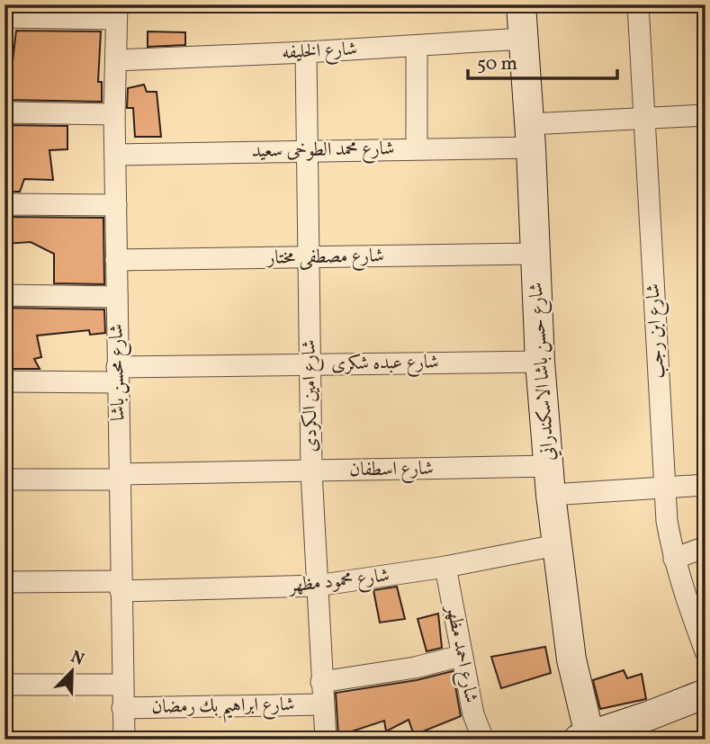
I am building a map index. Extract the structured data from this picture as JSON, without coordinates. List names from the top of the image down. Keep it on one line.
{"streets":{"street":["شارع الخليفه","شارع محمد الطوخى سعيد","شارع مصطفى مختار","شارع ابن رجب","شارع عبده شكرى","شارع حسن باشا الاسكندراني","شارع محسن باشا","شارع امين الكردى","شارع اسطفان","شارع محمود مظهر","شارع احمد مظهر","شارع ابراهيم بك رمضان"]},"crossings":[["شارع الخليفه","شارع حسن باشا الاسكندراني"],["شارع الخليفه","شارع محسن باشا"],["شارع الخليفه","شارع امين الكردى"],["شارع محمد الطوخى سعيد","شارع ابن رجب"],["شارع محمد الطوخى سعيد","شارع حسن باشا الاسكندراني"],["شارع محمد الطوخى سعيد","شارع محسن باشا"],["شارع محمد الطوخى سعيد","شارع امين الكردى"],["شارع مصطفى مختار","شارع حسن باشا الاسكندراني"],["شارع مصطفى مختار","شارع محسن باشا"],["شارع مصطفى مختار","شارع امين الكردى"],["شارع عبده شكرى","شارع حسن باشا الاسكندراني"],["شارع عبده شكرى","شارع محسن باشا"],["شارع عبده شكرى","شارع امين الكردى"],["شارع حسن باشا الاسكندراني","شارع اسطفان"],["شارع حسن باشا الاسكندراني","شارع محمود مظهر"],["شارع محسن باشا","شارع اسطفان"],["شارع محسن باشا","شارع محمود مظهر"],["شارع محسن باشا","شارع ابراهيم بك رمضان"],["شارع امين الكردى","شارع اسطفان"],["شارع امين الكردى","شارع محمود مظهر"],["شارع امين الكردى","شارع ابراهيم بك رمضان"],["شارع محمود مظهر","شارع احمد مظهر"]],"scale_bar":"50 m","north":"top right"}
